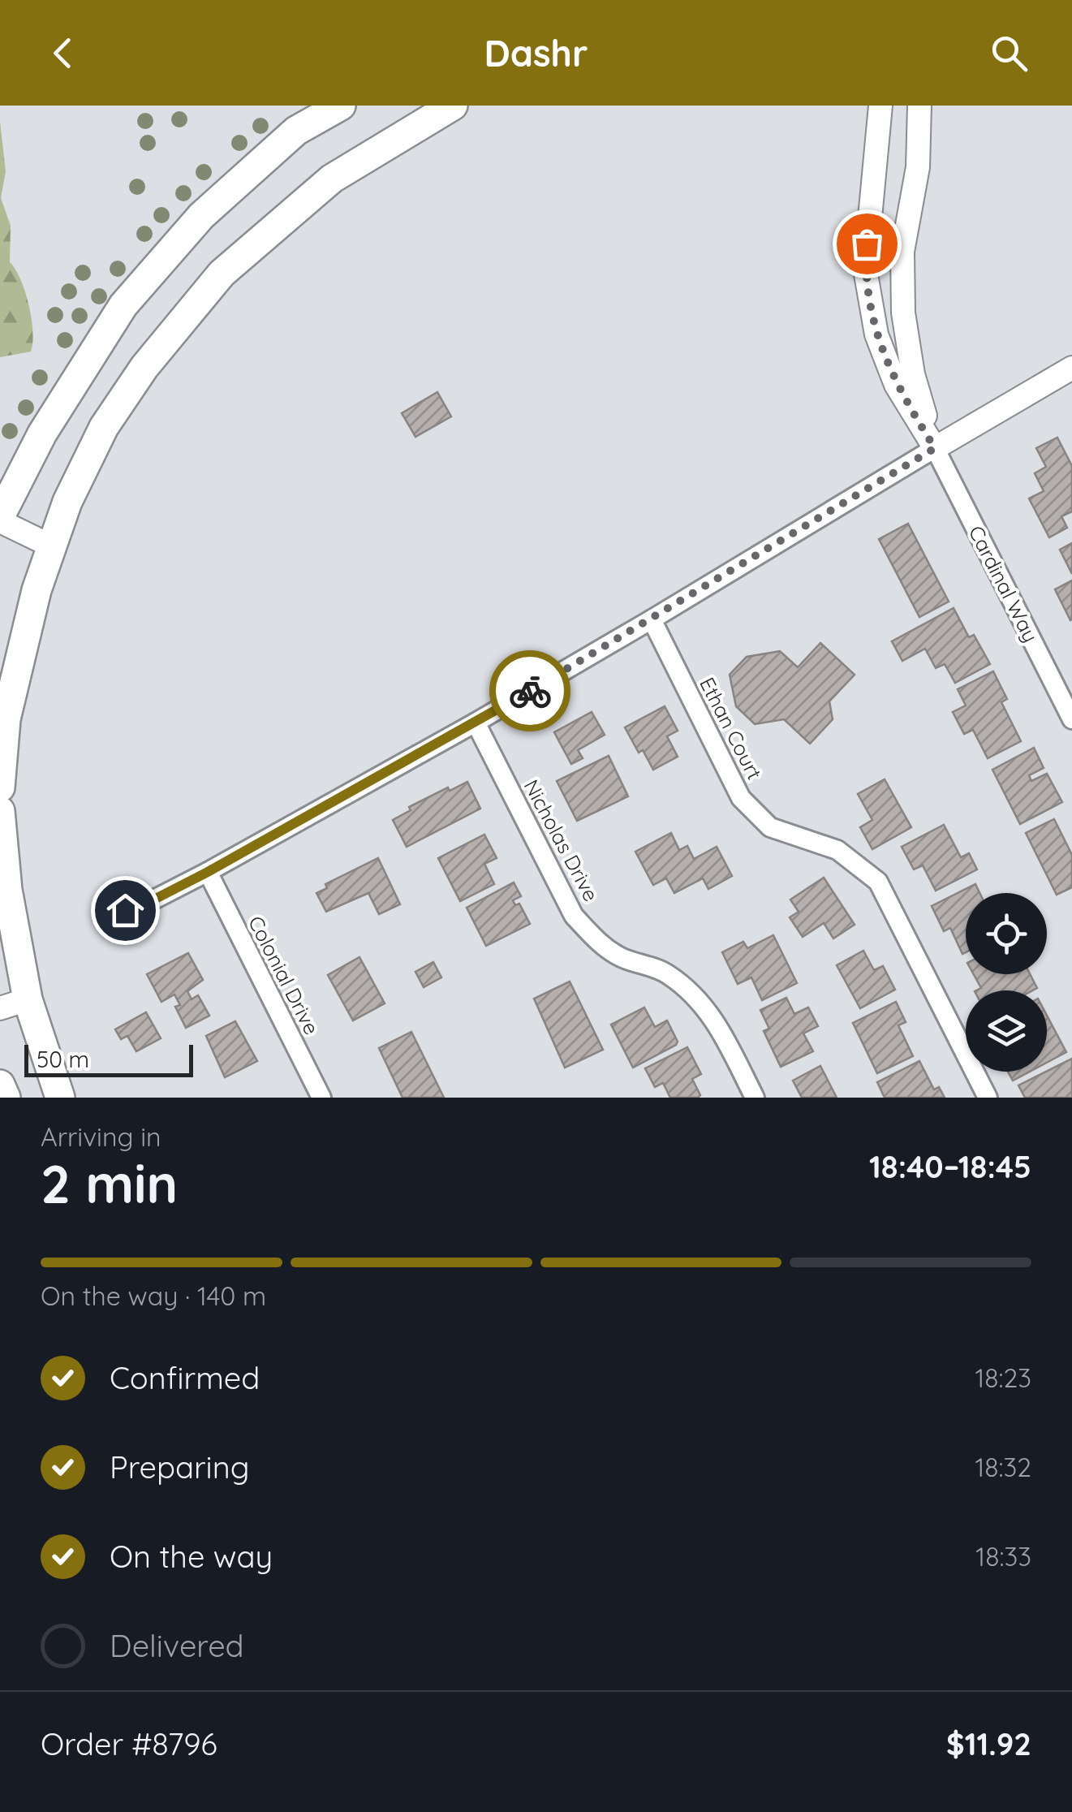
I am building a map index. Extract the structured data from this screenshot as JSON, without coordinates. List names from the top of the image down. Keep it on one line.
{"streets":{"street":["Cardinal Way","Ethan Court","Nicholas Drive","Colonial Drive"]},"scale_bar":"50 m","page":{"header":"Dashr","scale":"50 m","heading":["2 min","Arriving in","18:40–18:45"],"panel":["Order #8796","$11.92"],"bar":"On the way · 140 m","list":[["Confirmed","18:23"],["Preparing","18:32"],["On the way","18:33"],"Delivered"]}}
